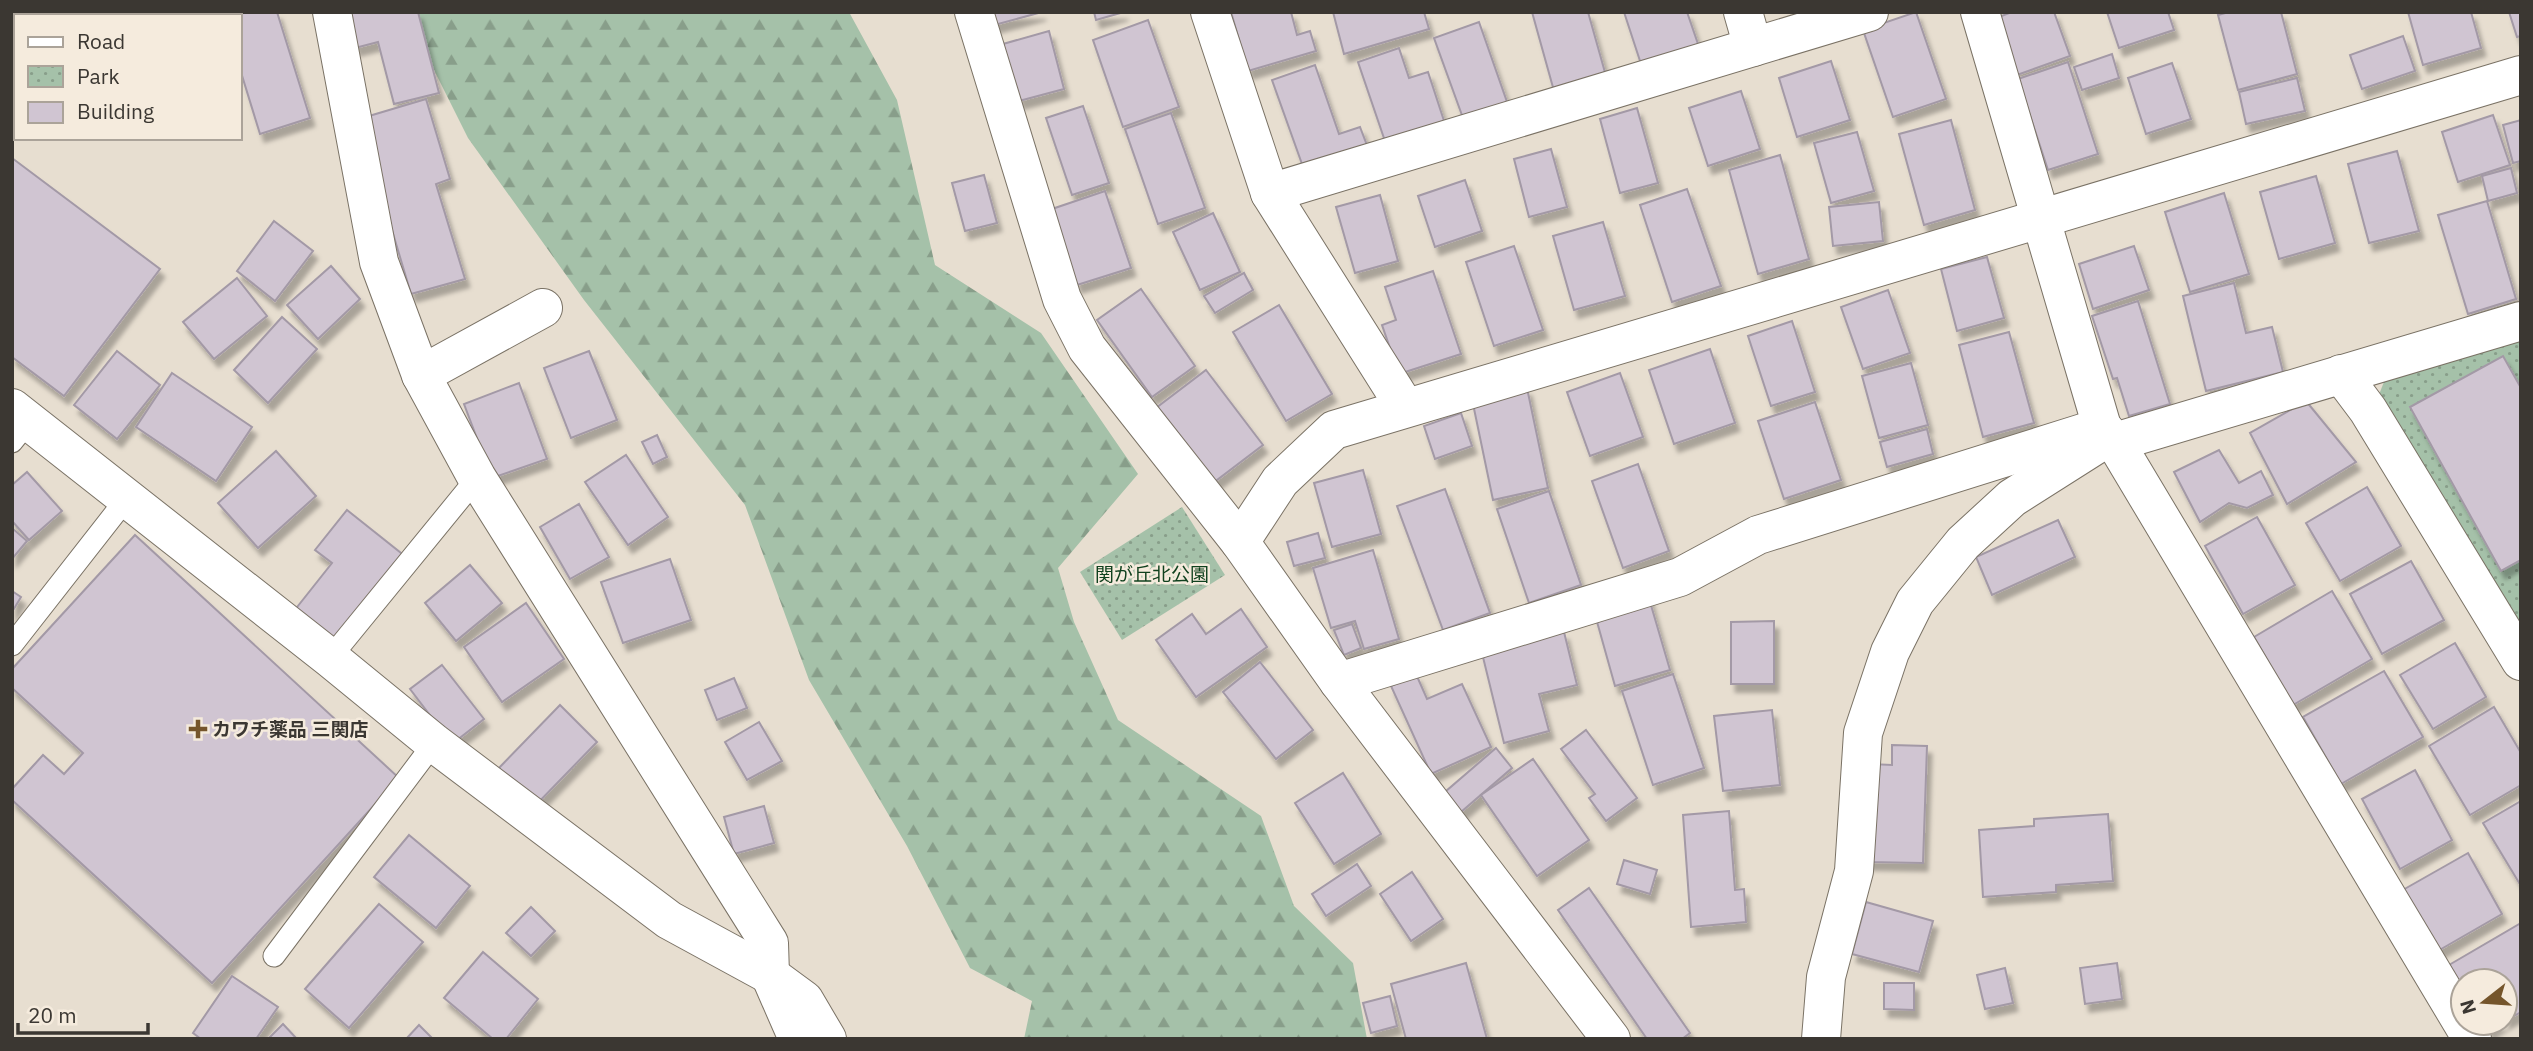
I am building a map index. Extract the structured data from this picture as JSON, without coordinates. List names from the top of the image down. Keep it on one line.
{"parks":["関が丘北公園"],"places":{"health":["カワチ薬品 三関店"]},"legend":["Road","Park","Building"],"scale_bar":"20 m","north":"left"}
